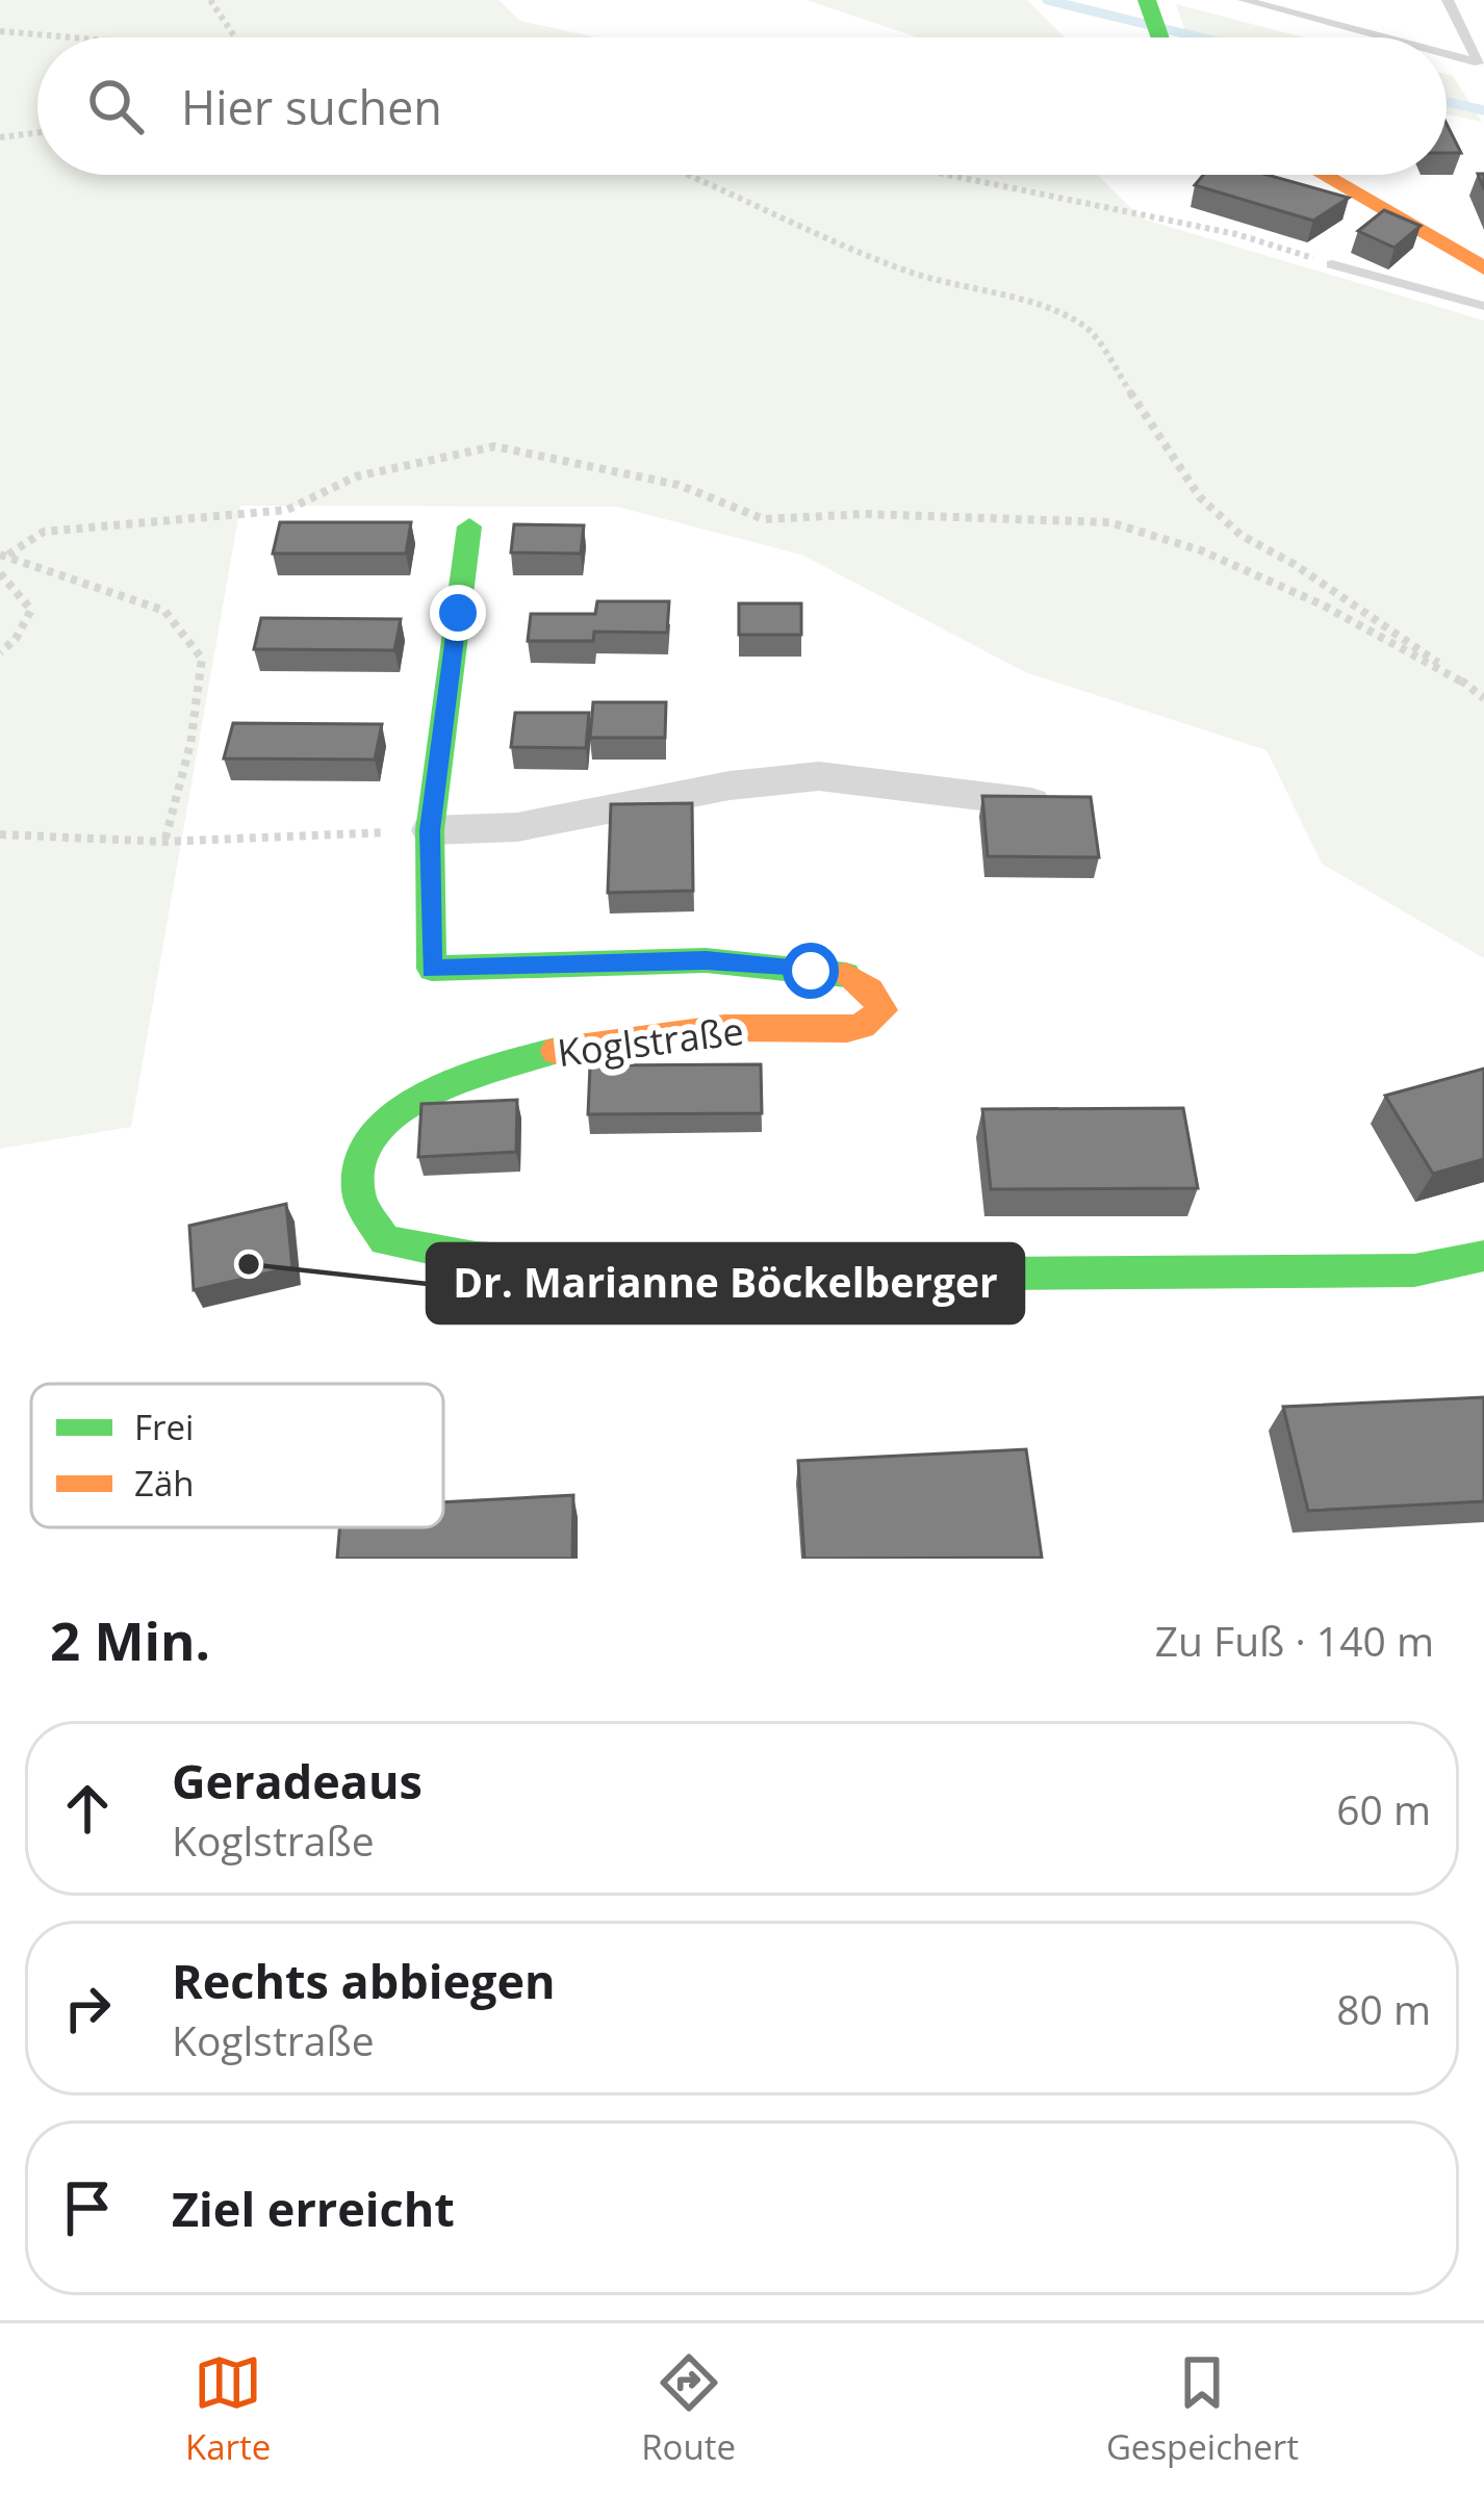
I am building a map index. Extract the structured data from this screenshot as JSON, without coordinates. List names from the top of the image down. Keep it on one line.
{"streets":{"street":["Koglstraße"]},"places":["Dr. Marianne Böckelberger"],"legend":["Frei","Zäh"],"page":{"search":"Hier suchen","heading":["2 Min.","Zu Fuß · 140 m"],"list":[["Geradeaus","Koglstraße","60 m"],["Rechts abbiegen","Koglstraße","80 m"],"Ziel erreicht"],"nav":["Karte","Route","Gespeichert"]}}
